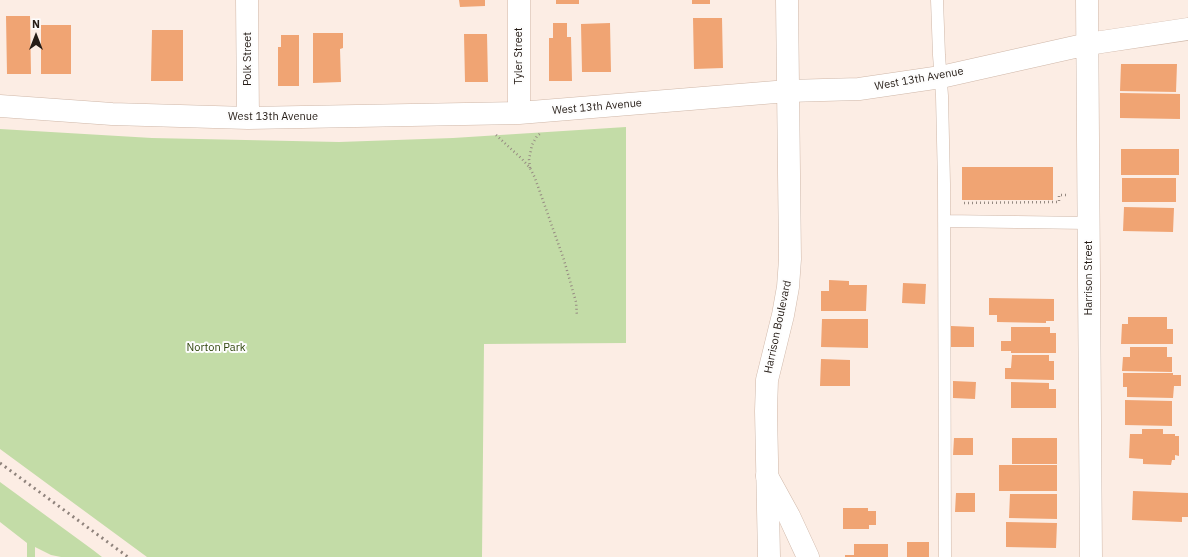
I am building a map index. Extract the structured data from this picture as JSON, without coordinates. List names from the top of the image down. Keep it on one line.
{"streets":{"street":["Tyler Street","Polk Street","West 13th Avenue","Harrison Street","Harrison Boulevard"]},"crossings":[["Tyler Street","West 13th Avenue"],["Polk Street","West 13th Avenue"],["West 13th Avenue","Harrison Street"],["West 13th Avenue","Harrison Boulevard"]],"parks":["Norton Park"],"north":"top"}
